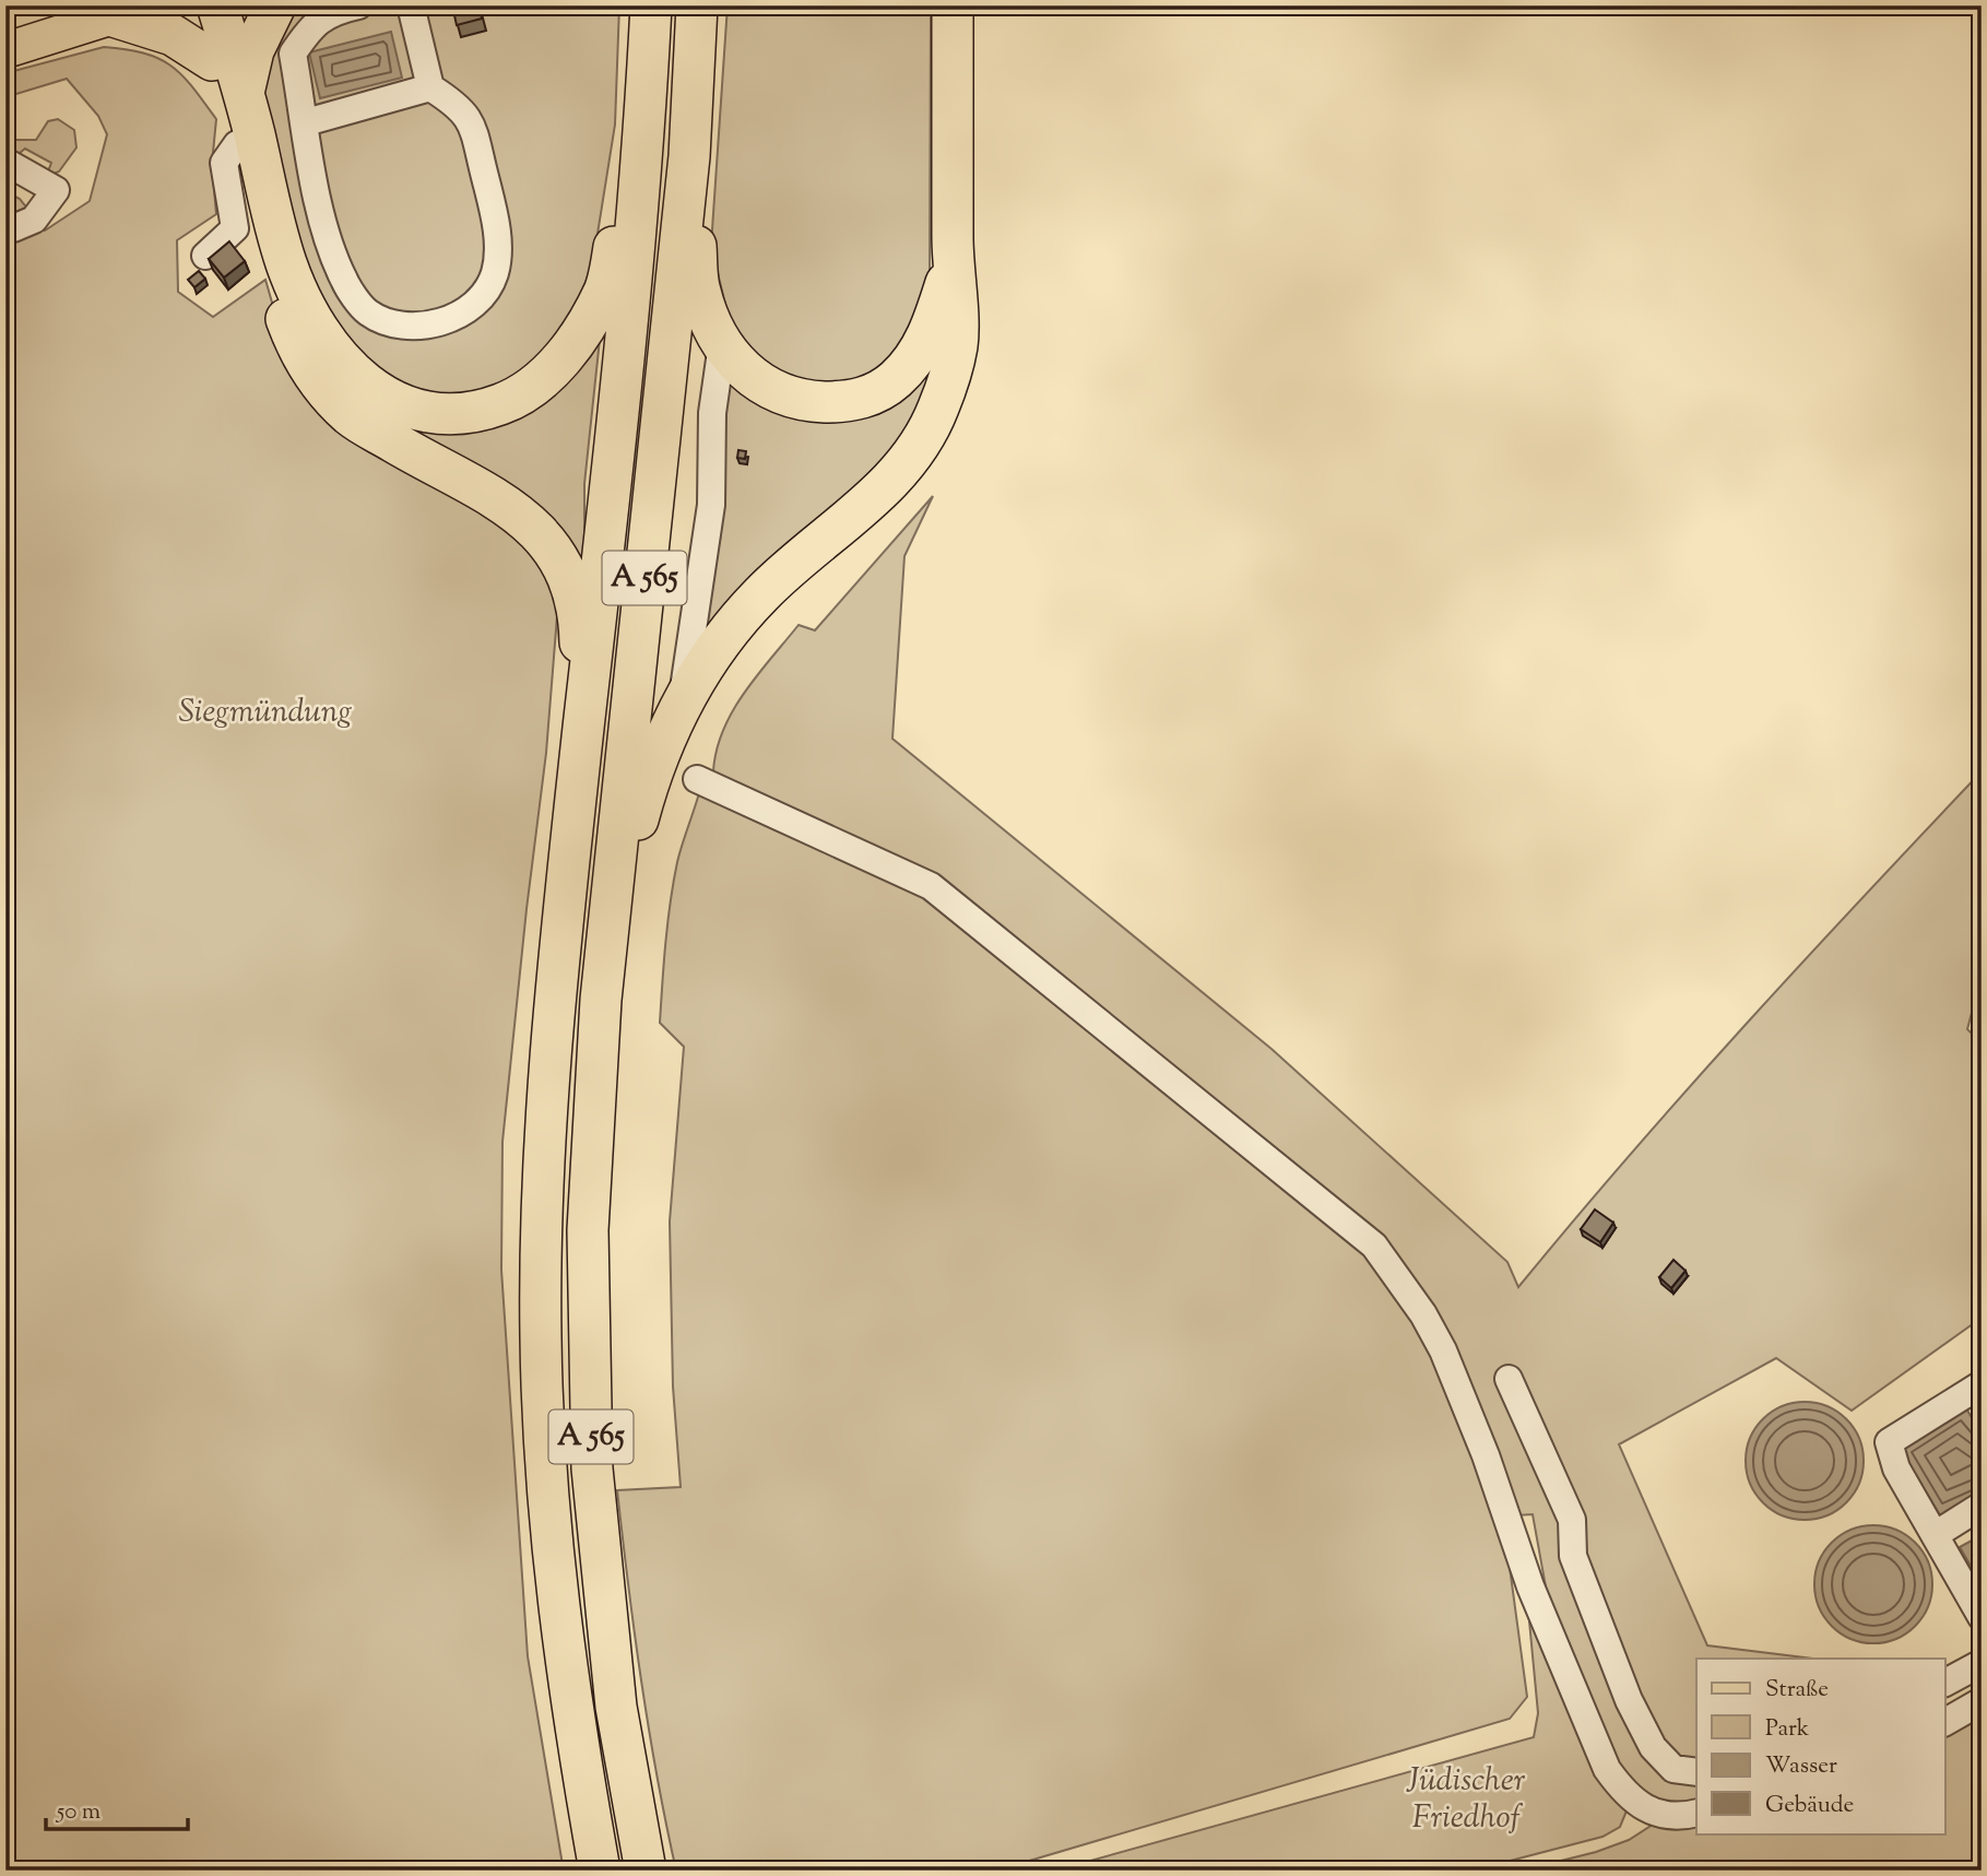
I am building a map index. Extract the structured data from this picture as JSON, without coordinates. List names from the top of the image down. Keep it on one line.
{"streets":{"highway":["A 565"]},"parks":["Siegmündung","Jüdischer Friedhof"],"legend":["Straße","Park","Wasser","Gebäude"],"scale_bar":"50 m"}
